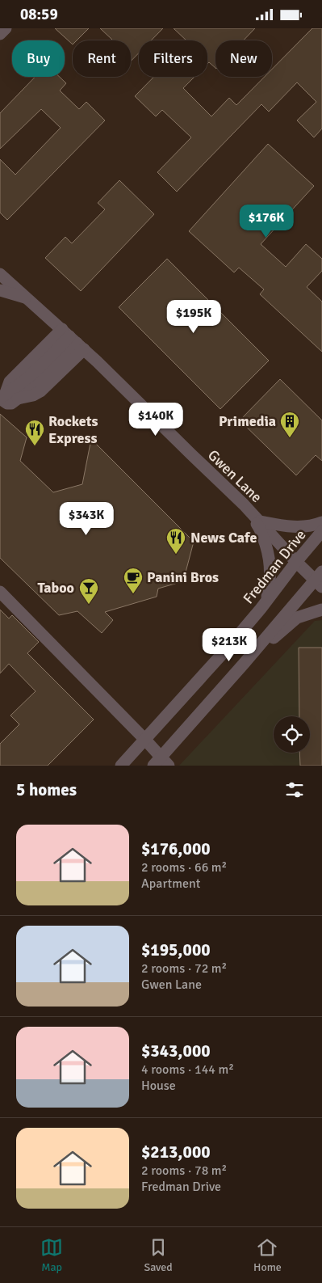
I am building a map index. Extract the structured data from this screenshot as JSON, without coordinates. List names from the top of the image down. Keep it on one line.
{"streets":{"street":["Gwen Lane","Fredman Drive"]},"crossings":[["Gwen Lane","Fredman Drive"]],"places":{"building":["Primedia"],"restaurant":["Rockets Express","News Cafe"],"cafe":["Panini Bros"],"bar":["Taboo"]},"page":{"status":"08:59","chip":["Buy","Rent","Filters","New"],"price":["$176K","$195K","$140K","$343K","$213K"],"heading":"5 homes","list":[{"name":"$176,000","note":"2 rooms · 66 m² · Apartment"},{"name":"$195,000","note":"2 rooms · 72 m² · Gwen Lane"},{"name":"$343,000","note":"4 rooms · 144 m² · House"},{"name":"$213,000","note":"2 rooms · 78 m² · Fredman Drive"}],"tabs":["Map","Saved","Home"]}}
